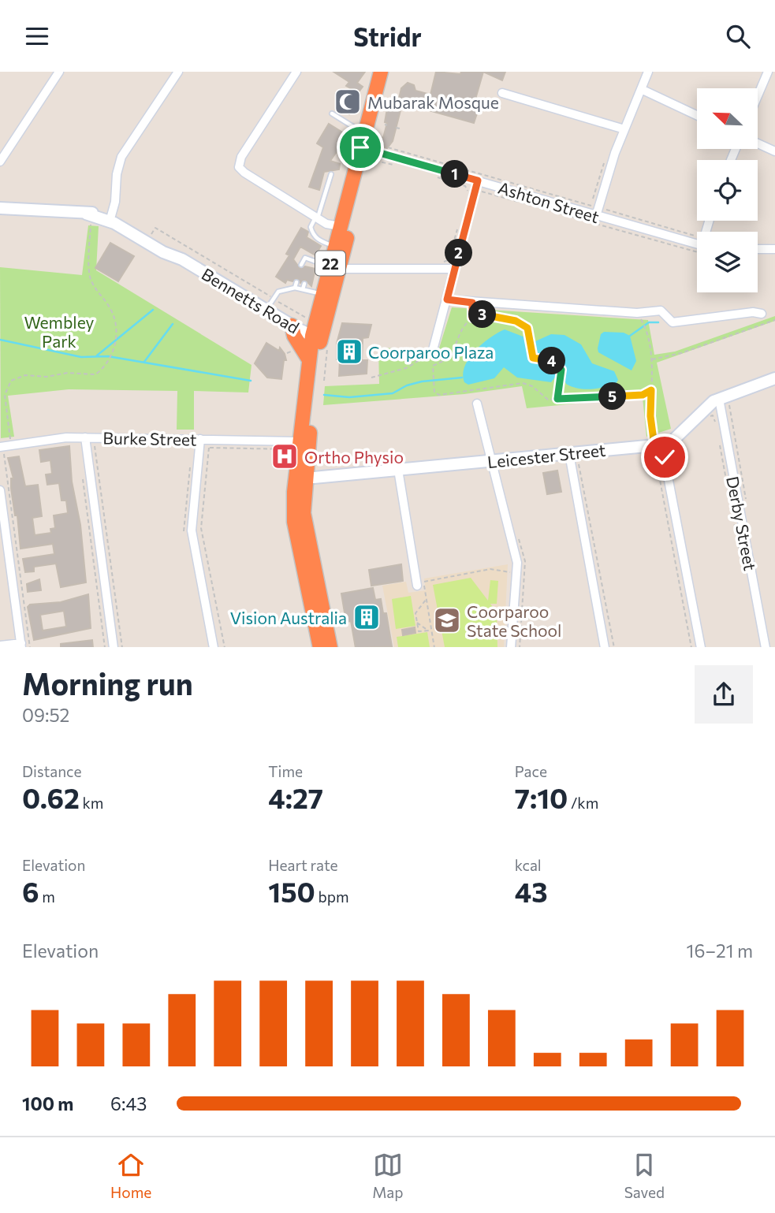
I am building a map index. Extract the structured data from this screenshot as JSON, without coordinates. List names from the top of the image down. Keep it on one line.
{"streets":{"highway":["22"],"street":["Ashton Street","Bennetts Road","Burke Street","Leicester Street","Derby Street"]},"crossings":[["Ashton Street","22"],["22","Bennetts Road"],["22","Burke Street"],["22","Leicester Street"]],"parks":["Wembley Park"],"places":{"mosque":["Mubarak Mosque"],"building":["Coorparoo Plaza","Vision Australia"],"hospital":["Ortho Physio"],"school or university":["Coorparoo State School"]},"north":"top left","page":{"header":"Stridr","pins":["1","2","3","4","5"],"heading":["Morning run","09:52"],"stats":[["Distance","0.62 km"],["Time","4:27"],["Pace","7:10 /km"],["Elevation","6 m"],["Heart rate","150 bpm"],["kcal","43"]],"chart":["Elevation","16–21 m"],"list":[{"name":"100 m","note":"6:43"}],"tabs":["Home","Map","Saved"]}}
